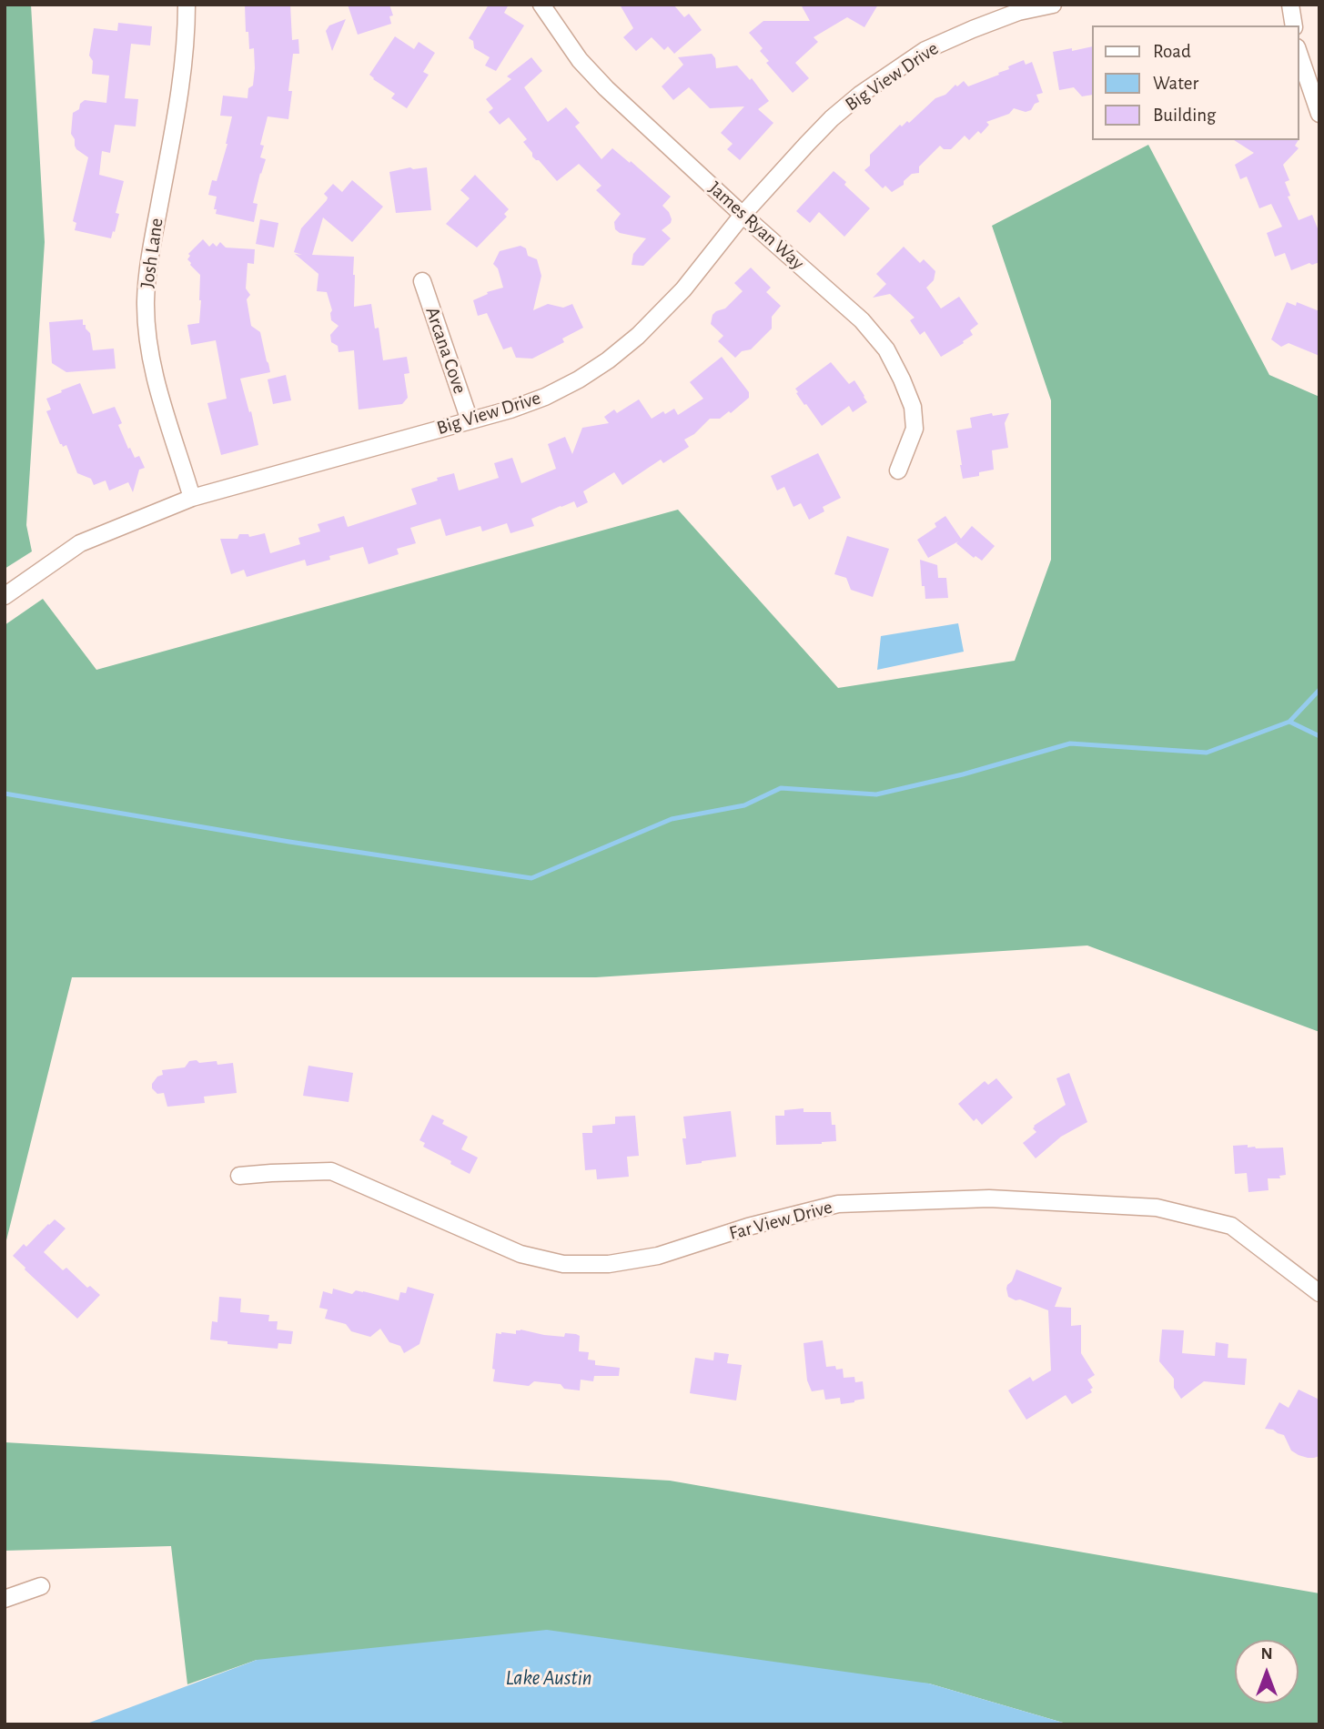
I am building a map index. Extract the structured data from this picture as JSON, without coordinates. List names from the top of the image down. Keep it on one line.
{"streets":{"street":["Big View Drive","James Ryan Way","Josh Lane","Arcana Cove","Far View Drive"]},"crossings":[["Big View Drive","James Ryan Way"],["Big View Drive","Josh Lane"],["Big View Drive","Arcana Cove"]],"water":["Lake Austin"],"legend":["Road","Water","Building"],"north":"top"}
